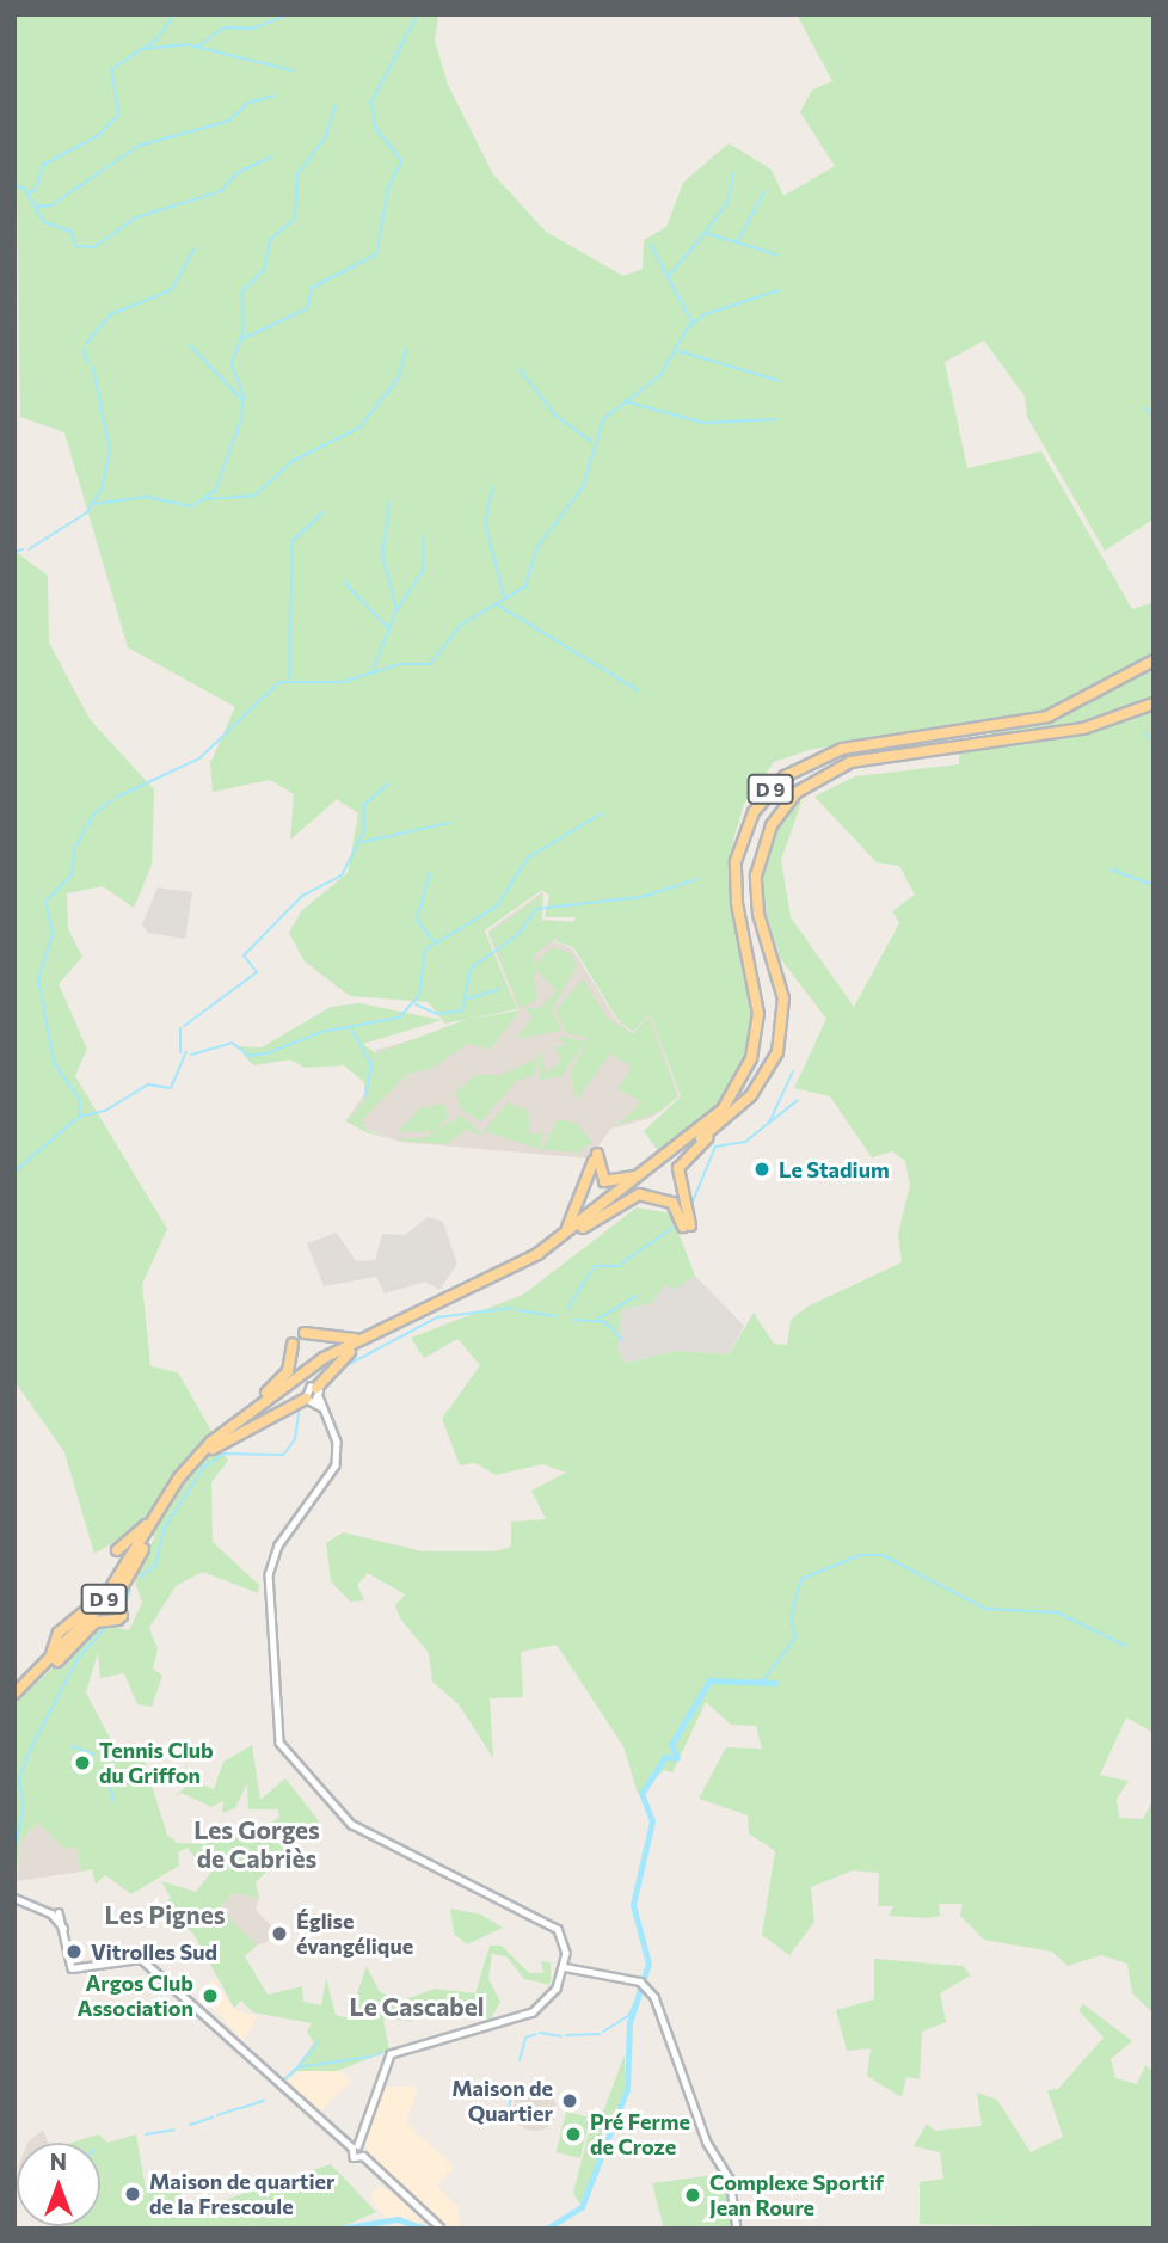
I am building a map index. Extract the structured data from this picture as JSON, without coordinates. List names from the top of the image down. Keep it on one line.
{"streets":{"highway":["D 9"]},"districts":["Les Gorges de Cabriès","Les Pignes","Le Cascabel"],"places":["Le Stadium","Tennis Club du Griffon","Église évangélique","Vitrolles Sud","Argos Club Association","Maison de Quartier","Pré Ferme de Croze","Maison de quartier de la Frescoule","Complexe Sportif Jean Roure"],"north":"top"}
